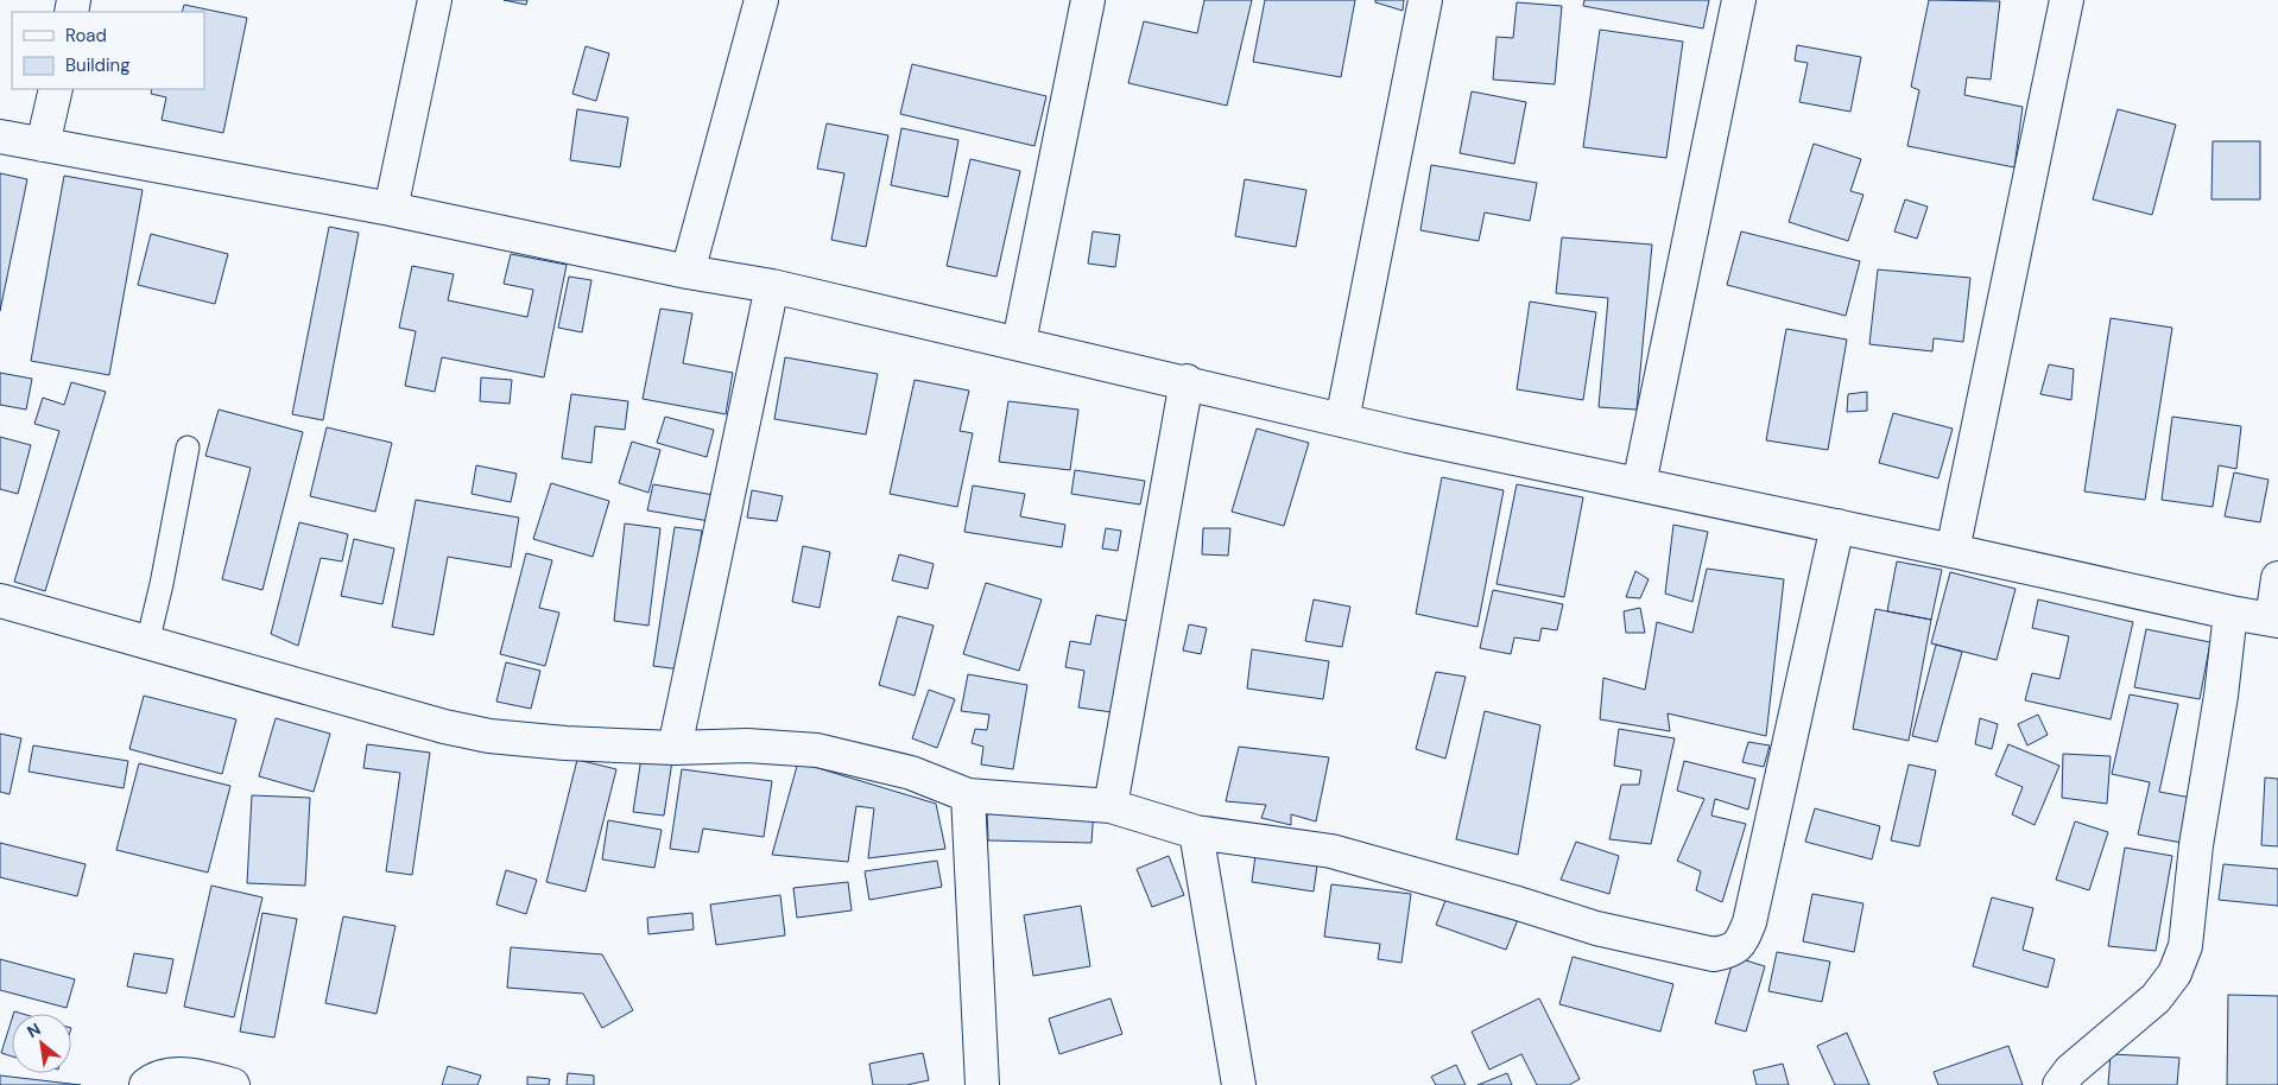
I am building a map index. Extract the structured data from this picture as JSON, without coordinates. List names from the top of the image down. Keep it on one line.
{"legend":["Road","Building"],"north":"top left"}
